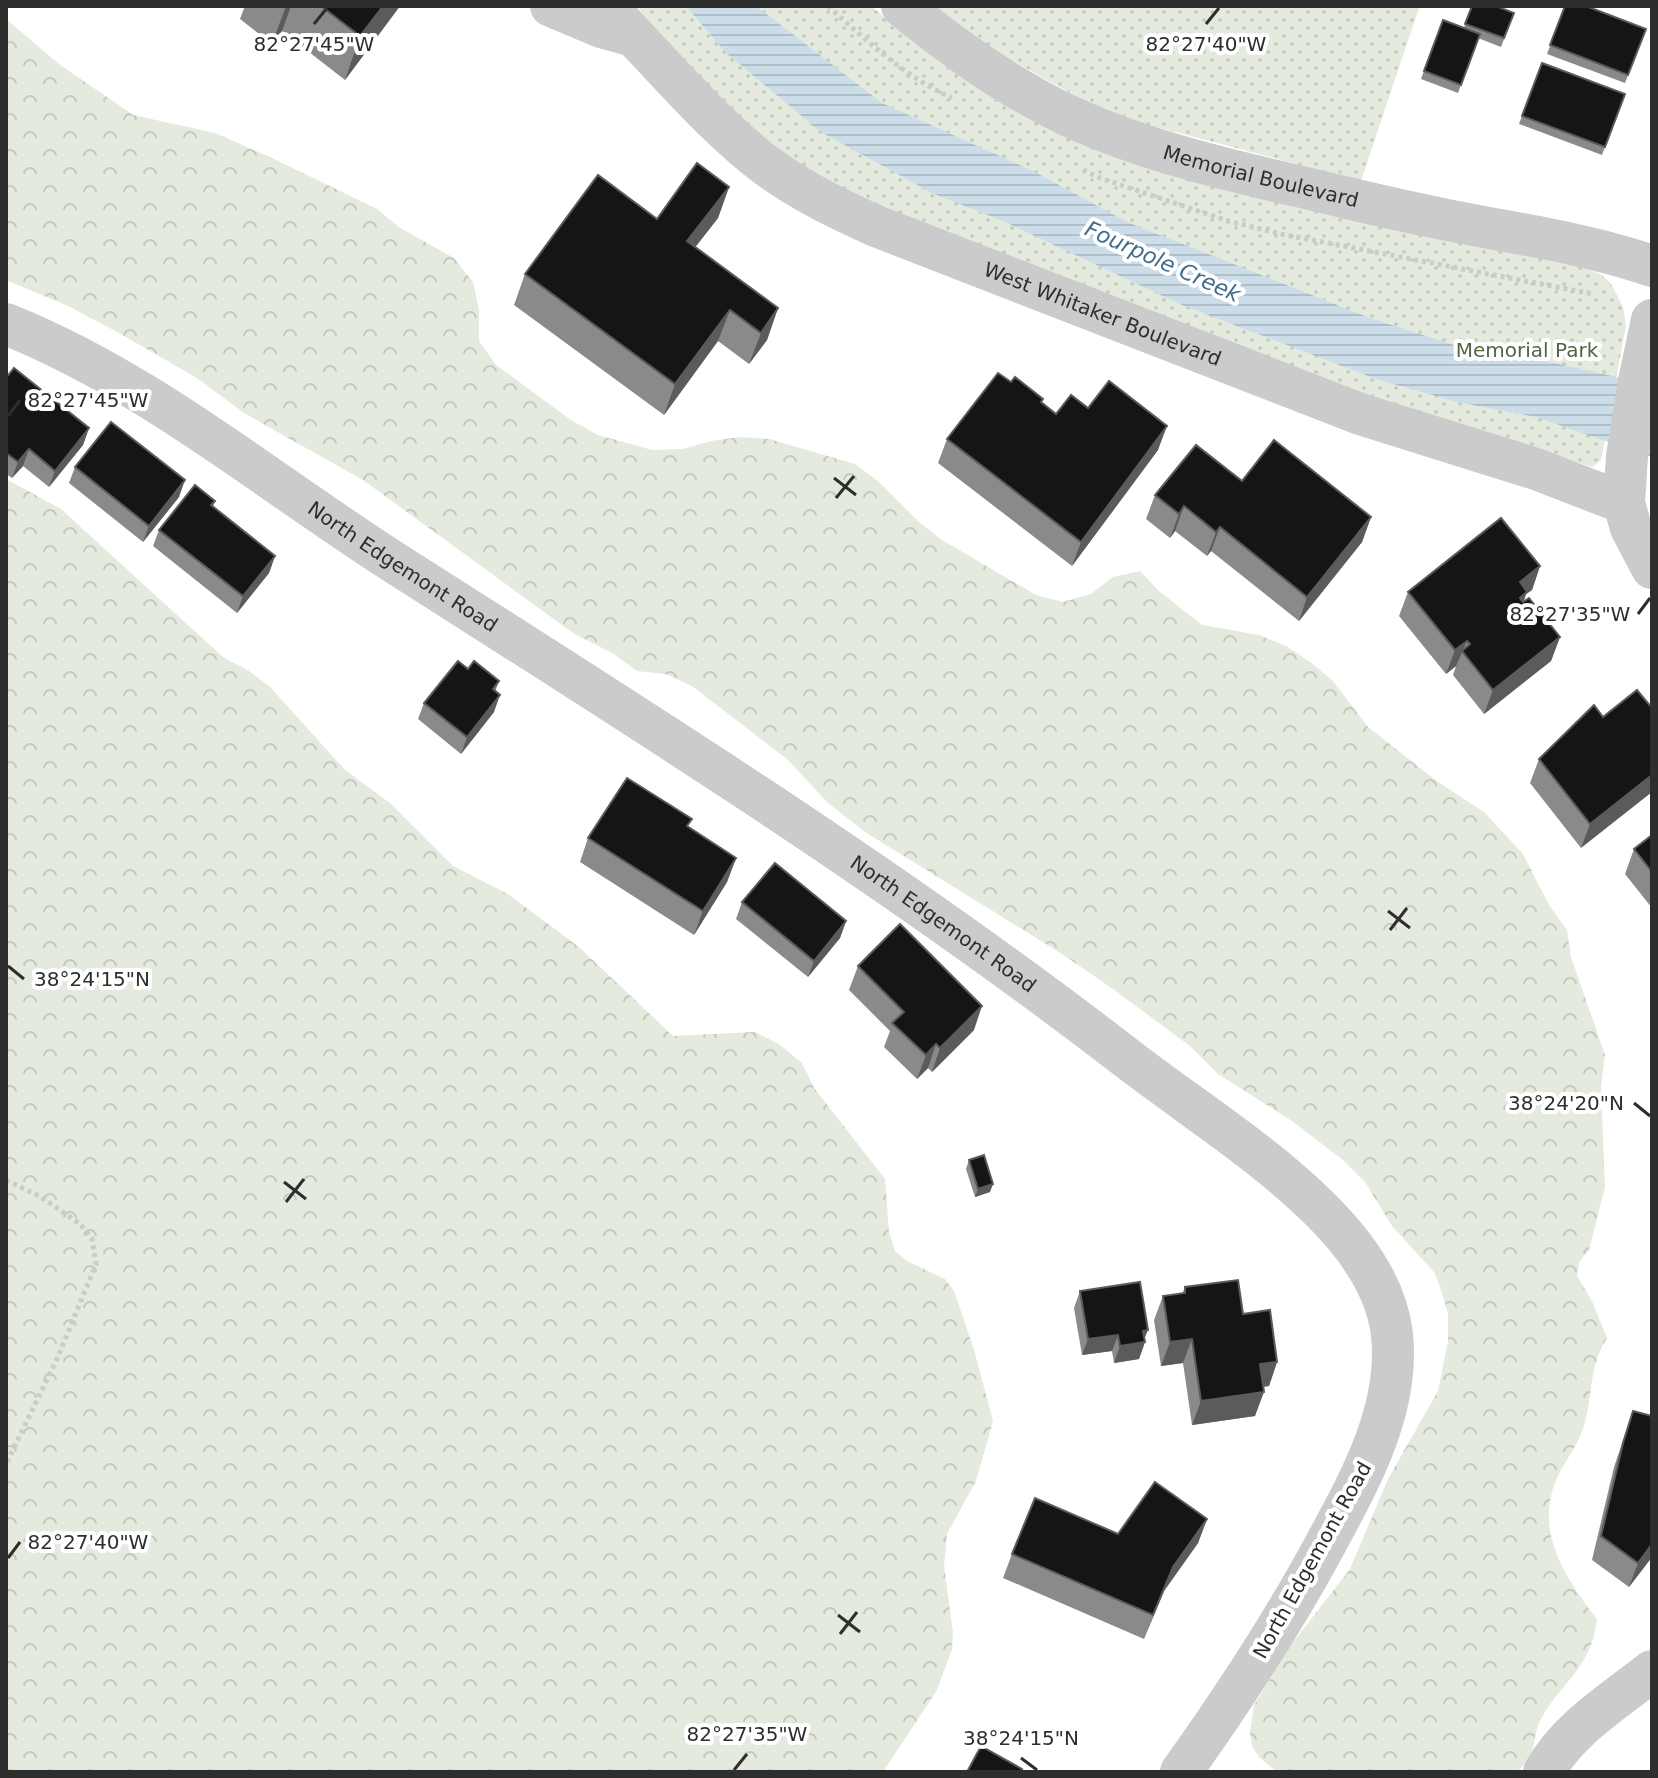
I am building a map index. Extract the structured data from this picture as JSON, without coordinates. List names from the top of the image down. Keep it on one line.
{"streets":{"street":["Memorial Boulevard","West Whitaker Boulevard","North Edgemont Road"]},"water":["Fourpole Creek"],"parks":["Memorial Park"],"coordinates":["82°27'45\"W","82°27'40\"W","82°27'35\"W","38°24'15\"N","38°24'20\"N"]}
